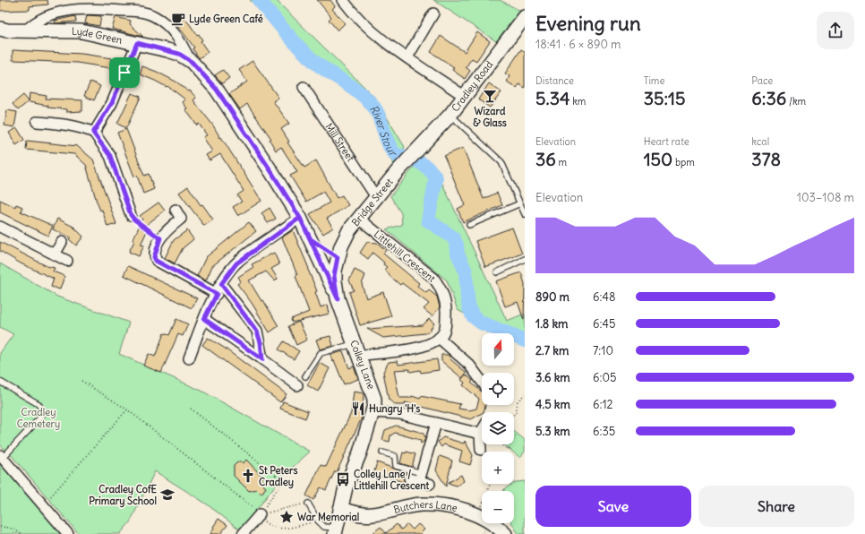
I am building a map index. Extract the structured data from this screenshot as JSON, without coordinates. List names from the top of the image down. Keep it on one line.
{"streets":{"street":["Lyde Green","Cradley Road","Mill Street","Bridge Street","Littlehill Crescent","Colley Lane","Butchers Lane"]},"crossings":[["Lyde Green","Bridge Street"],["Lyde Green","Colley Lane"],["Cradley Road","Bridge Street"],["Mill Street","Bridge Street"],["Bridge Street","Littlehill Crescent"],["Bridge Street","Colley Lane"],["Colley Lane","Butchers Lane"]],"water":["River Stour"],"parks":["Cradley Cemetery"],"places":{"cafe":["Lyde Green Café"],"bar":["Wizard & Glass"],"restaurant":["Hungry 'H's"],"church":["St Peters Cradley"],"bus stop":["Colley Lane / Littlehill Crescent"],"school or university":["Cradley CofE Primary School"],"place":["War Memorial"]},"north":"top","page":{"heading":["Evening run","18:41 · 6 × 890 m"],"stats":[["Distance","5.34 km"],["Time","35:15"],["Pace","6:36 /km"],["Elevation","36 m"],["Heart rate","150 bpm"],["kcal","378"]],"chart":["Elevation","103–108 m"],"list":[{"name":"890 m","note":"6:48"},{"name":"1.8 km","note":"6:45"},{"name":"2.7 km","note":"7:10"},{"name":"3.6 km","note":"6:05"},{"name":"4.5 km","note":"6:12"},{"name":"5.3 km","note":"6:35"}],"map_buttons":["+","−"],"buttons":["Save","Share"]}}
